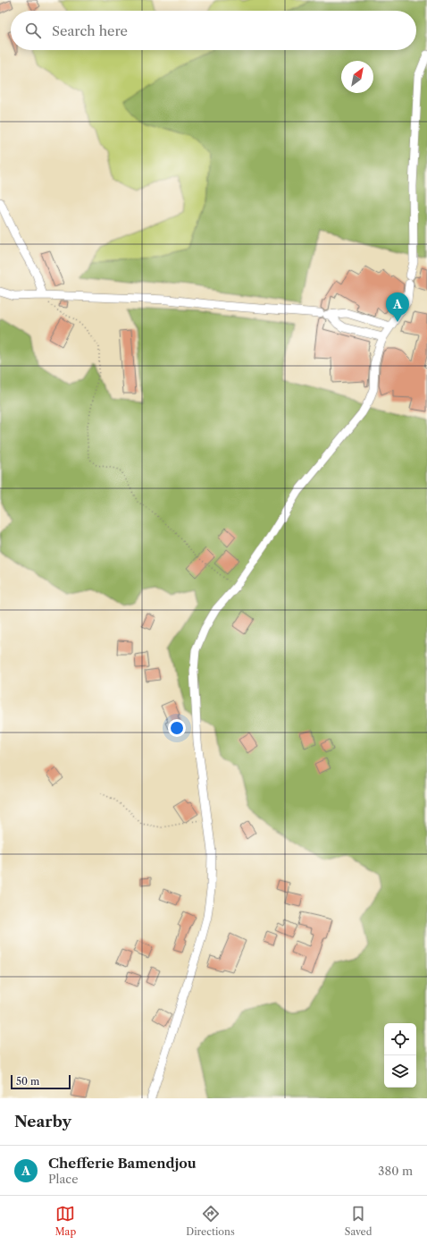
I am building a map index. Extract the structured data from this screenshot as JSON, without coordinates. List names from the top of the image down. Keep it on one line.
{"scale_bar":"50 m","north":"top right","page":{"search":"Search here","pins":"A","scale":"50 m","heading":"Nearby","list":[{"mark":"A","name":"Chefferie Bamendjou","note":"Place","value":"380 m"}],"nav":["Map","Directions","Saved"]}}
